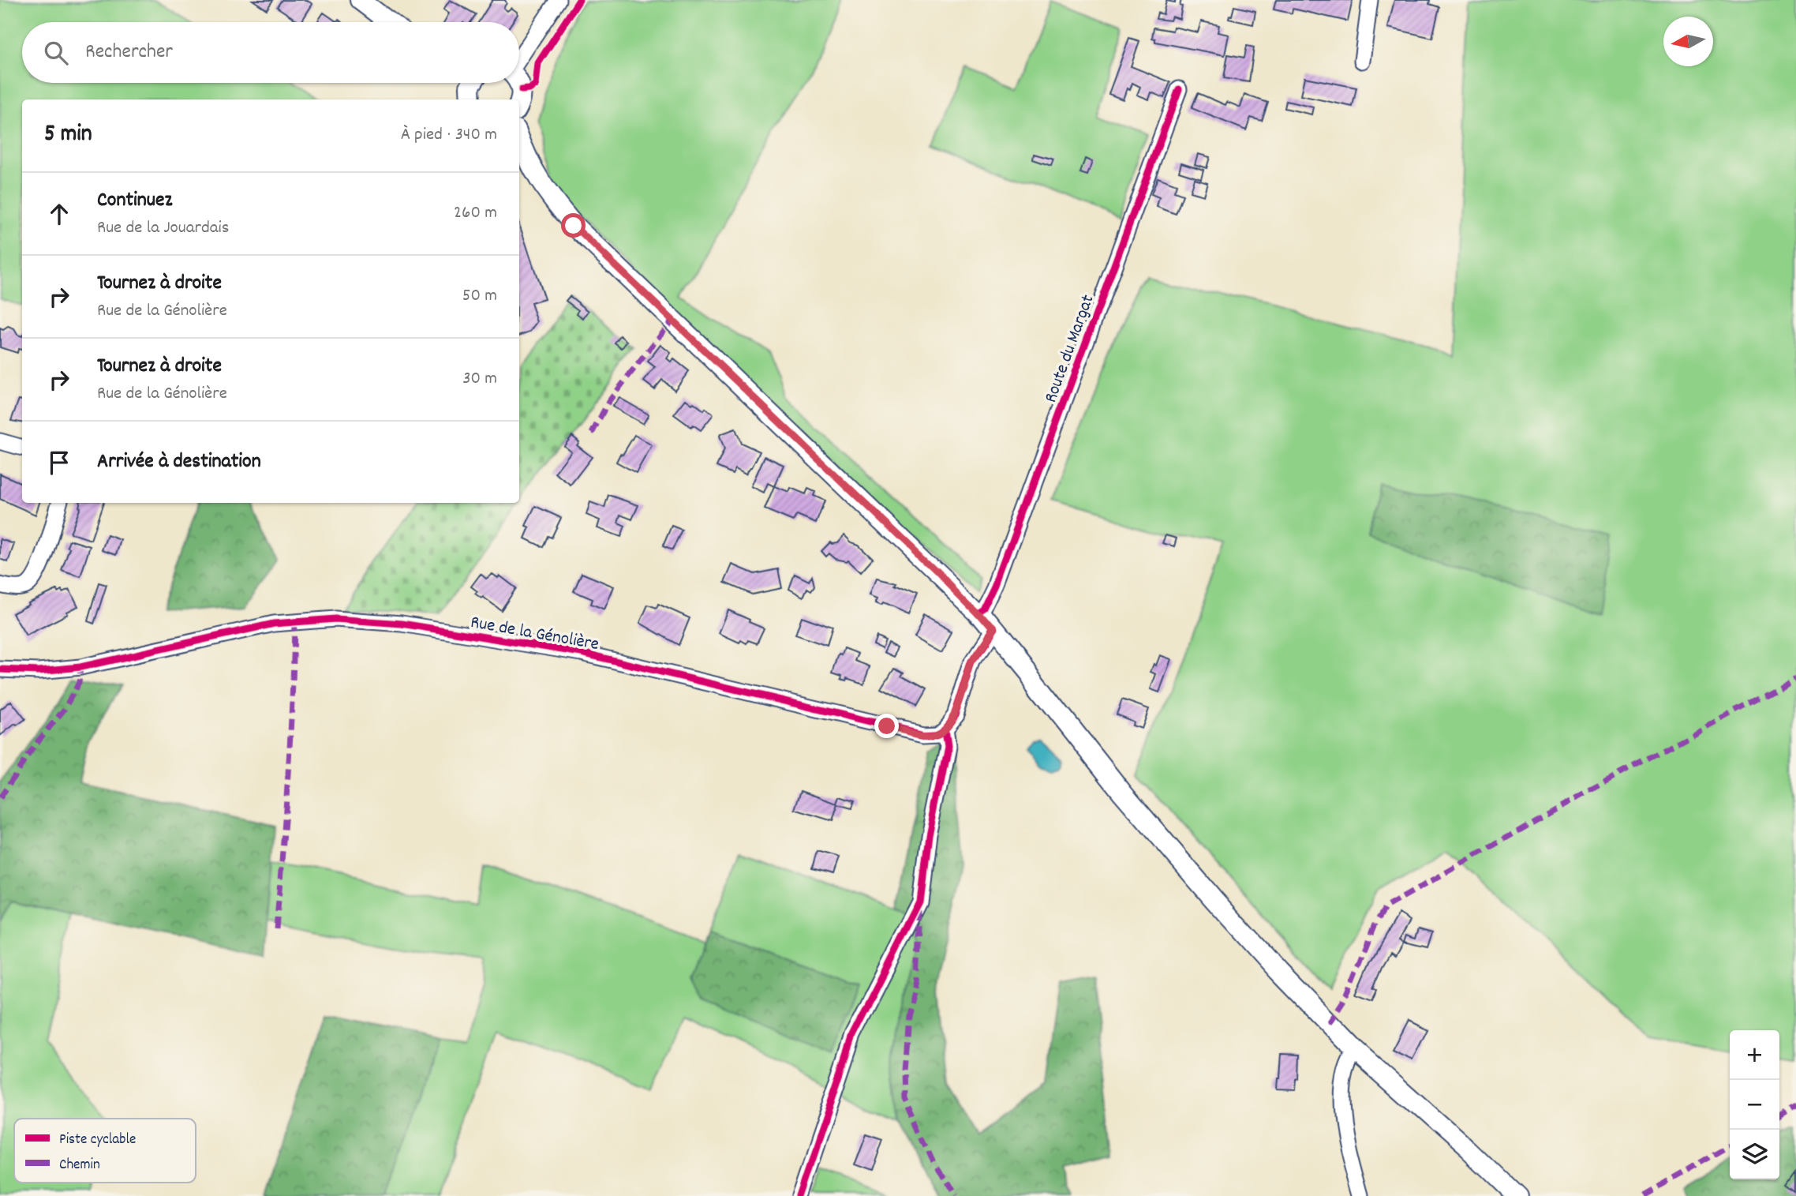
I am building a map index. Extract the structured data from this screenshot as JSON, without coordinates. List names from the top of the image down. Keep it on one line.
{"streets":{"street":["Route du Margat","Rue de la Génolière"]},"legend":["Piste cyclable","Chemin"],"north":"left","page":{"search":"Rechercher","heading":["5 min","À pied · 340 m"],"list":[["Continuez","Rue de la Jouardais","260 m"],["Tournez à droite","Rue de la Génolière","50 m"],["Tournez à droite","Rue de la Génolière","30 m"],"Arrivée à destination"],"map_buttons":["+","−"]}}
